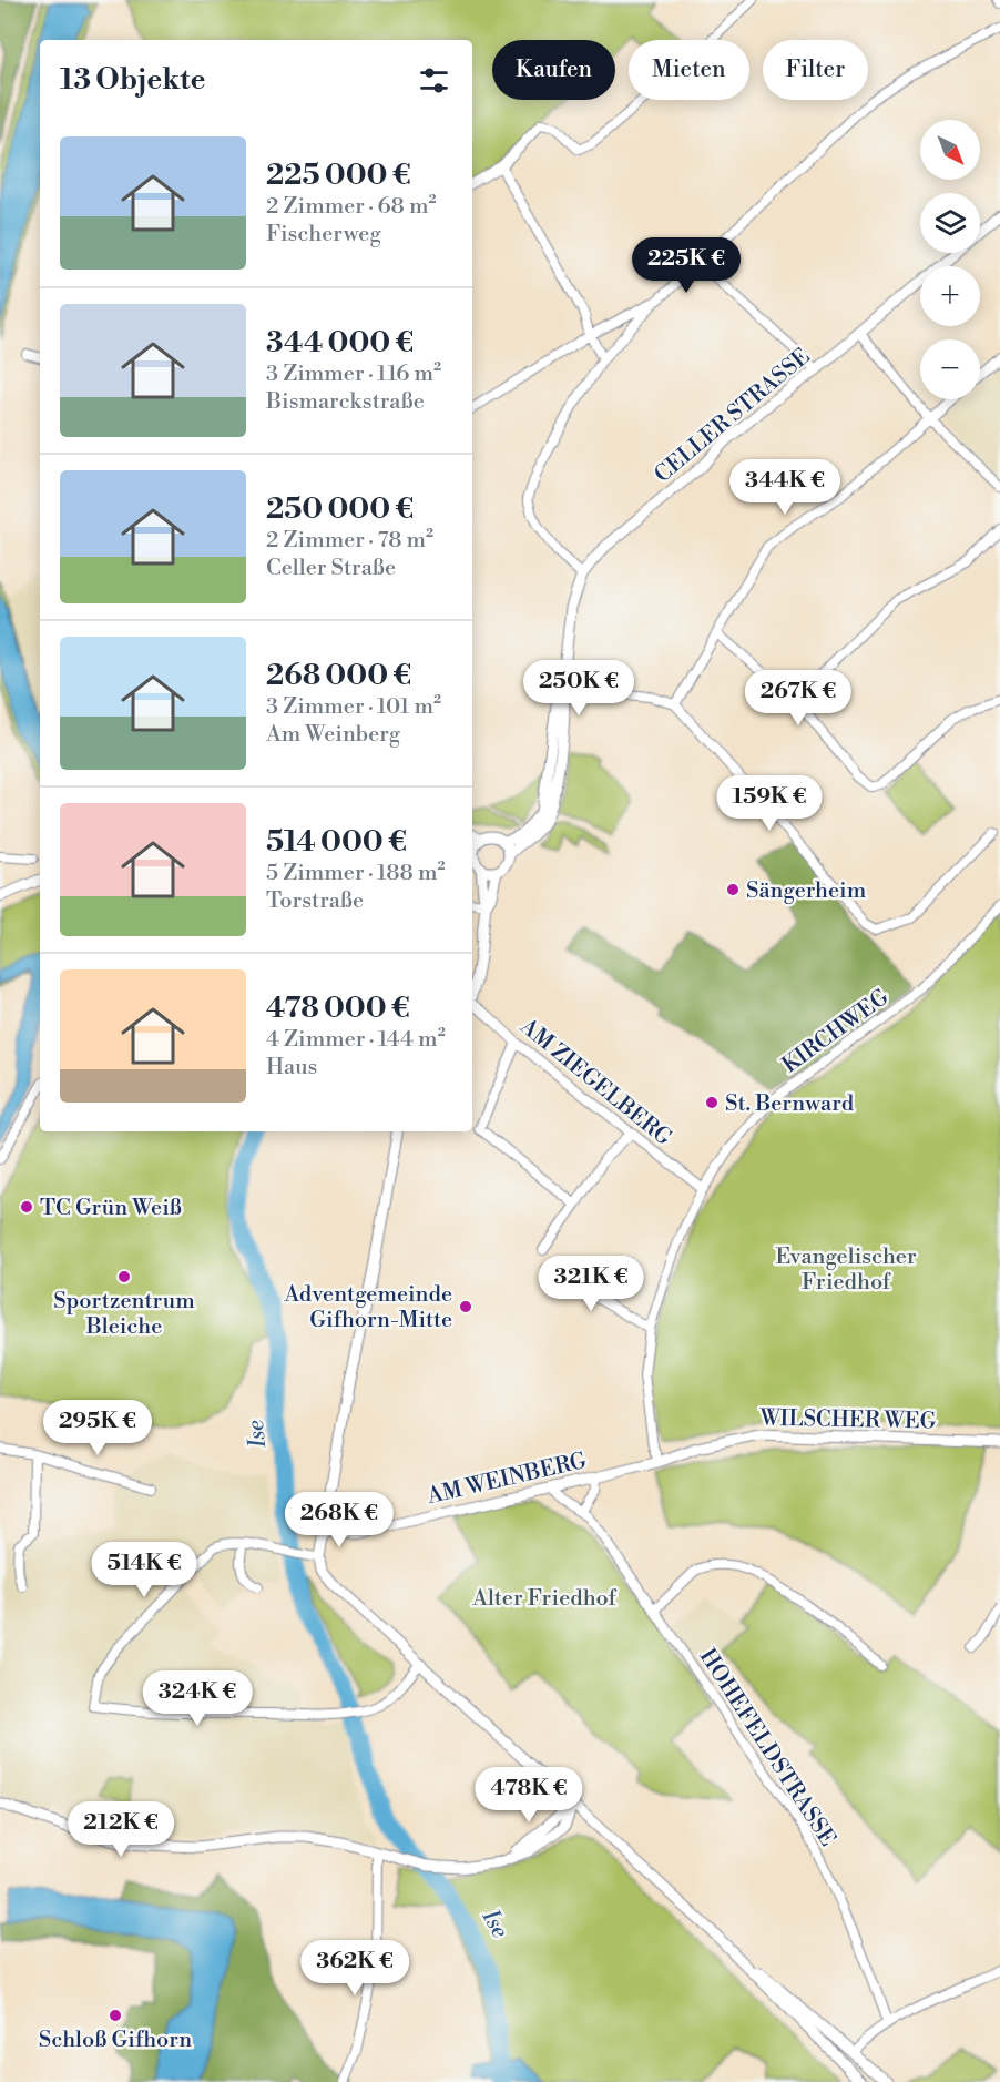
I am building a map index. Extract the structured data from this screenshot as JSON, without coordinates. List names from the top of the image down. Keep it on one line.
{"streets":{"street":["CELLER STRASSE","KIRCHWEG","AM ZIEGELBERG","WILSCHER WEG","AM WEINBERG","HOHEFELDSTRASSE"]},"crossings":[["KIRCHWEG","AM ZIEGELBERG"],["KIRCHWEG","WILSCHER WEG"],["KIRCHWEG","AM WEINBERG"],["WILSCHER WEG","AM WEINBERG"],["AM WEINBERG","HOHEFELDSTRASSE"]],"water":["Ise"],"parks":["Evangelischer Friedhof","Alter Friedhof"],"places":["Sängerheim","St. Bernward","TC Grün Weiß","Sportzentrum Bleiche","Adventgemeinde Gifhorn-Mitte","Schloß Gifhorn"],"north":"bottom right","page":{"chip":["Kaufen","Mieten","Filter"],"heading":"13 Objekte","map_buttons":["+","−"],"list":[{"name":"225 000 €","note":"2 Zimmer · 68 m² · Fischerweg"},{"name":"344 000 €","note":"3 Zimmer · 116 m² · Bismarckstraße"},{"name":"250 000 €","note":"2 Zimmer · 78 m² · Celler Straße"},{"name":"268 000 €","note":"3 Zimmer · 101 m² · Am Weinberg"},{"name":"514 000 €","note":"5 Zimmer · 188 m² · Torstraße"},{"name":"478 000 €","note":"4 Zimmer · 144 m² · Haus"}],"price":["225K €","344K €","250K €","267K €","159K €","321K €","295K €","268K €","514K €","324K €","478K €","212K €","362K €"]}}
